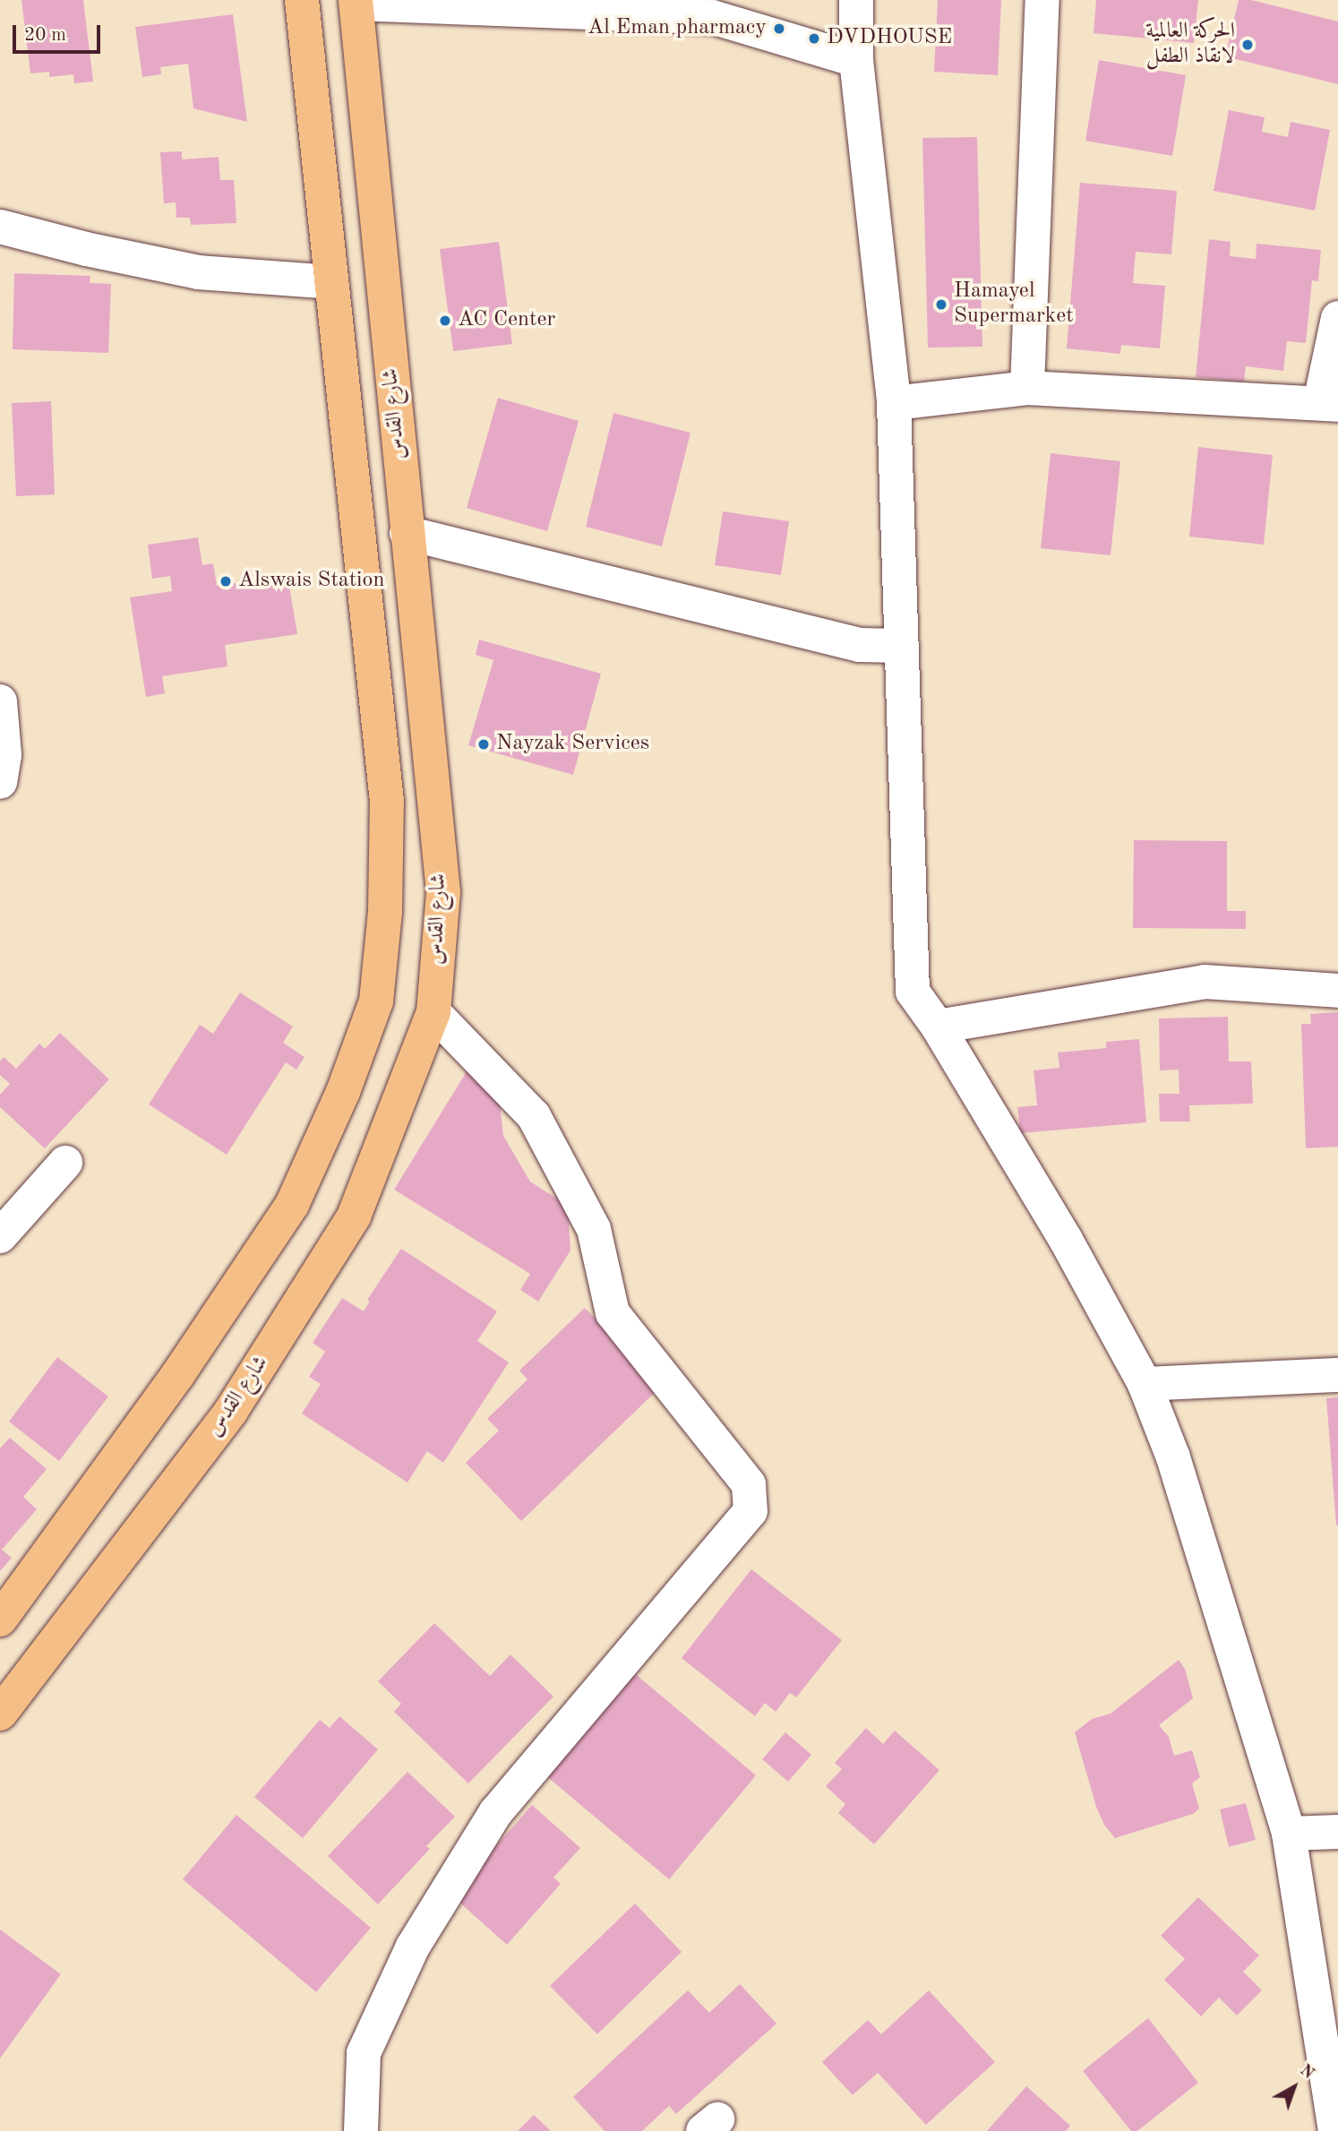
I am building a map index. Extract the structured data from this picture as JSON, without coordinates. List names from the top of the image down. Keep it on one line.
{"streets":{"main road":["شارع القدس"]},"places":["Al Eman pharmacy","DVDHOUSE","الحركة العالمية لانقاذ الطفل","Hamayel Supermarket","AC Center","Alswais Station","Nayzak Services"],"scale_bar":"20 m","north":"top right"}
